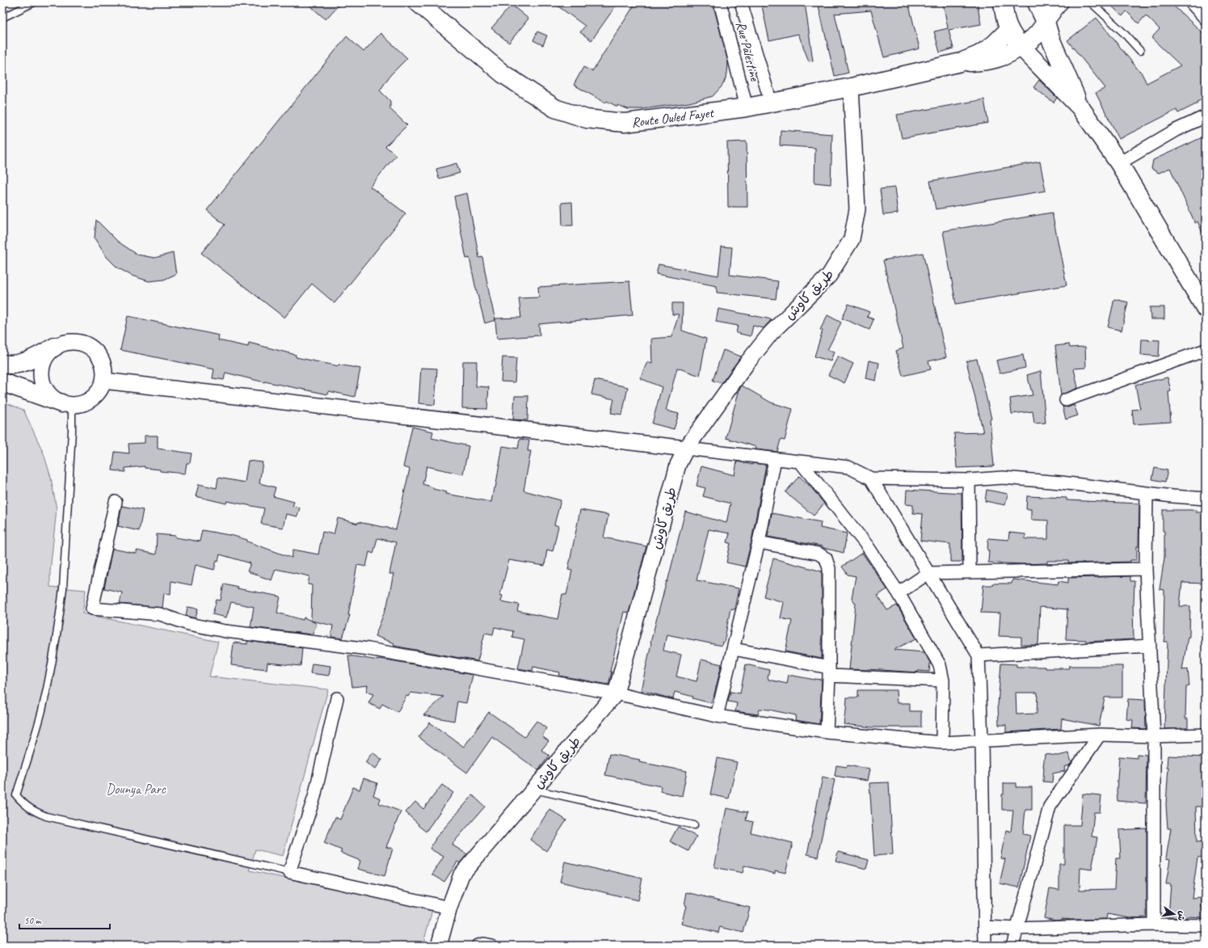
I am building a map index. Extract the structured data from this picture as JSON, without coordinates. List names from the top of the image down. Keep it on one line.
{"streets":{"main road":["Route Ouled Fayet"],"street":["Rue Palestine","طريق كاوش"]},"crossings":[["Rue Palestine","Route Ouled Fayet"],["Route Ouled Fayet","طريق كاوش"]],"parks":["Dounya Parc"],"scale_bar":"50 m","north":"right"}
